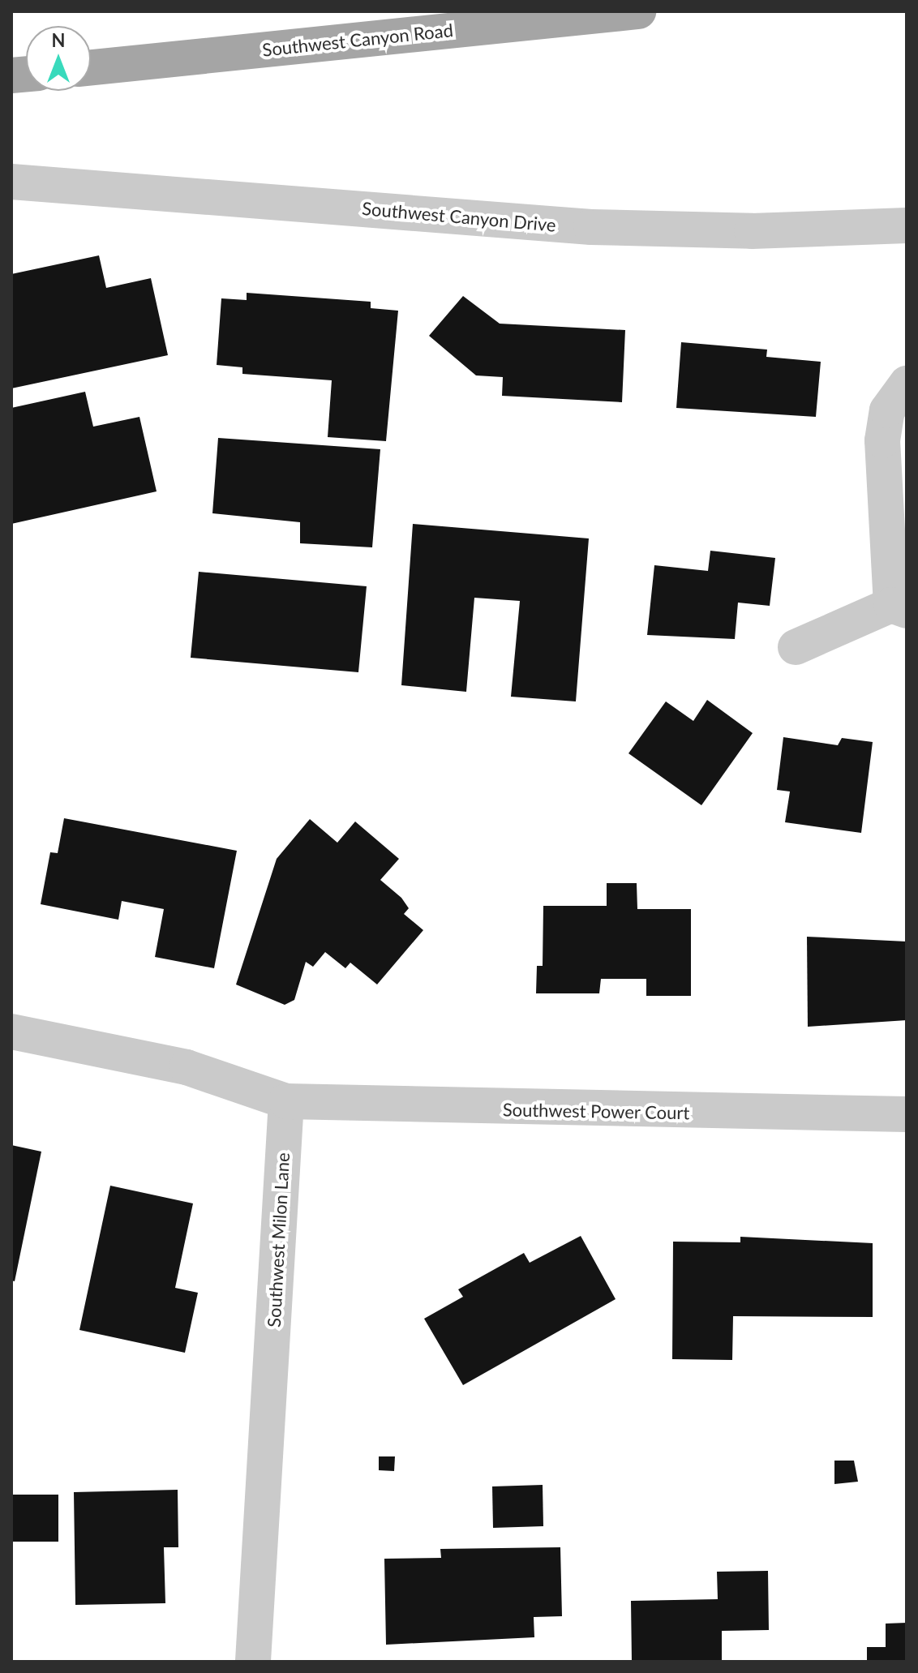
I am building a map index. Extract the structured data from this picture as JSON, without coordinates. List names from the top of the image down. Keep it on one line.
{"streets":{"main road":["Southwest Canyon Road"],"street":["Southwest Canyon Drive","Southwest Power Court","Southwest Milon Lane"]},"crossings":[["Southwest Power Court","Southwest Milon Lane"]],"north":"top"}
